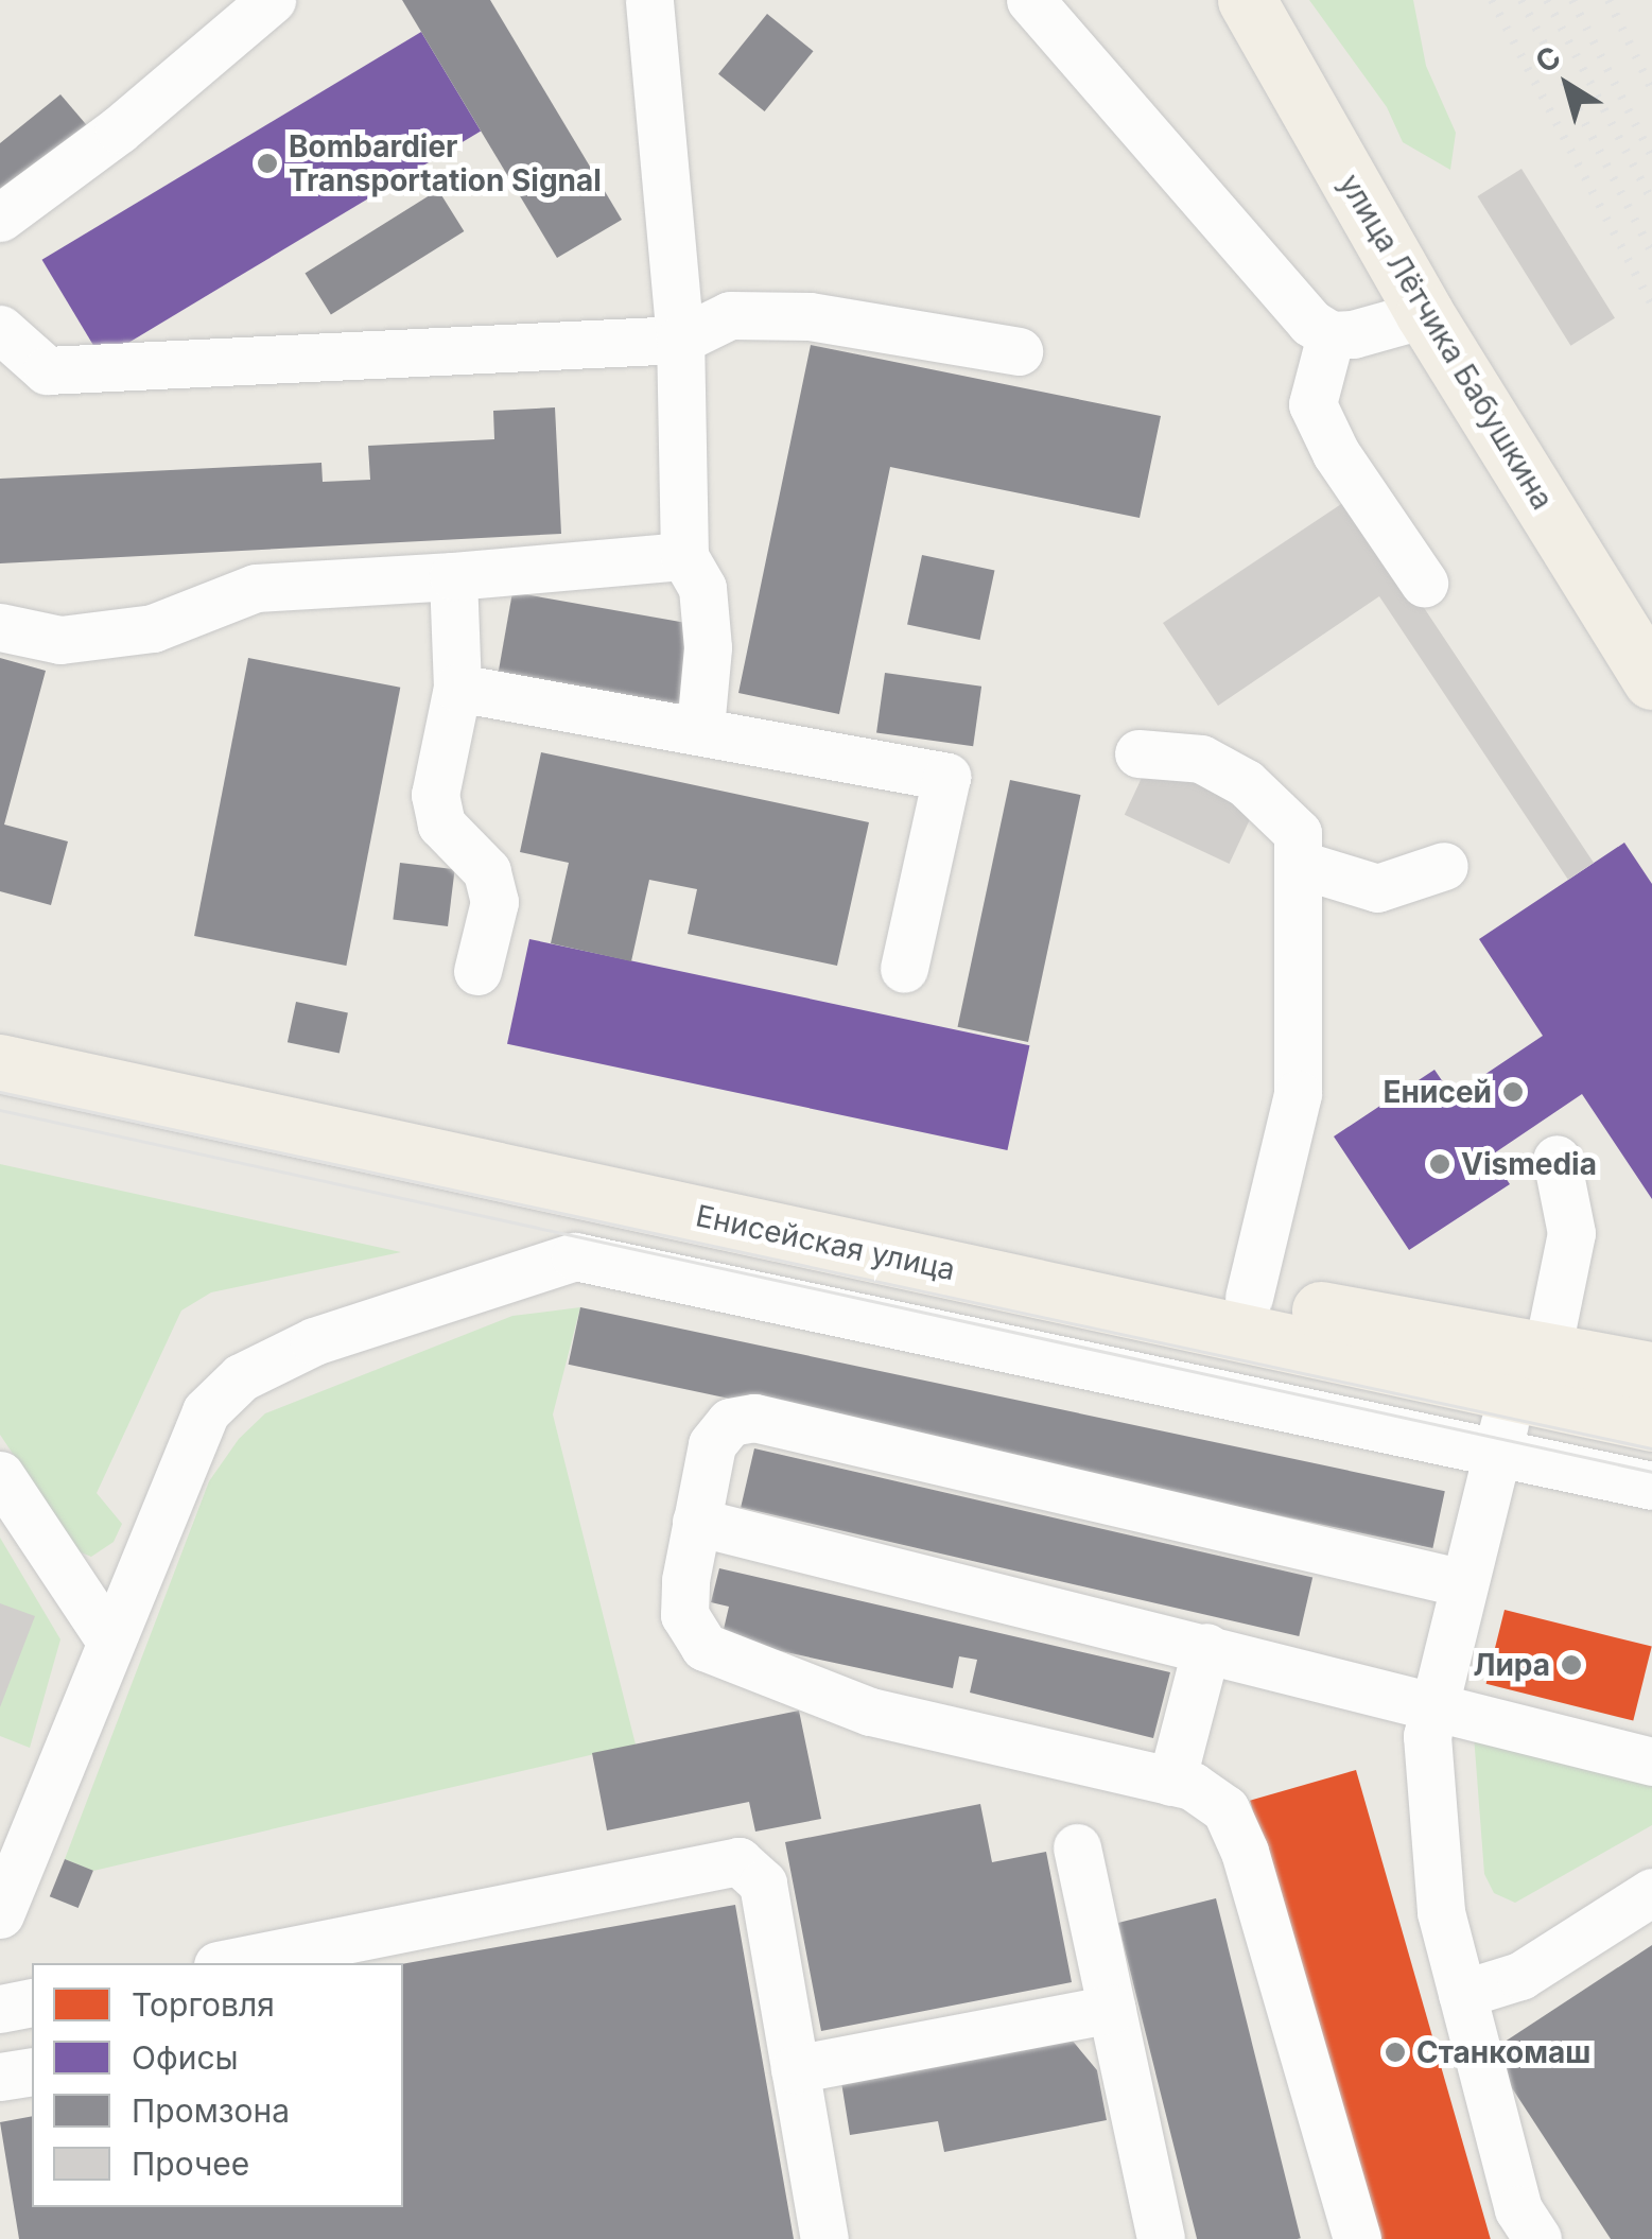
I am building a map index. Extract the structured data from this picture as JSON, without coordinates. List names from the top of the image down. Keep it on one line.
{"streets":{"main road":["улица Лётчика Бабушкина","Енисейская улица"]},"places":["Bombardier Transportation Signal","Енисей","Vismedia","Лира","Станкомаш"],"legend":["Торговля","Офисы","Промзона","Прочее"],"north":"top left"}
